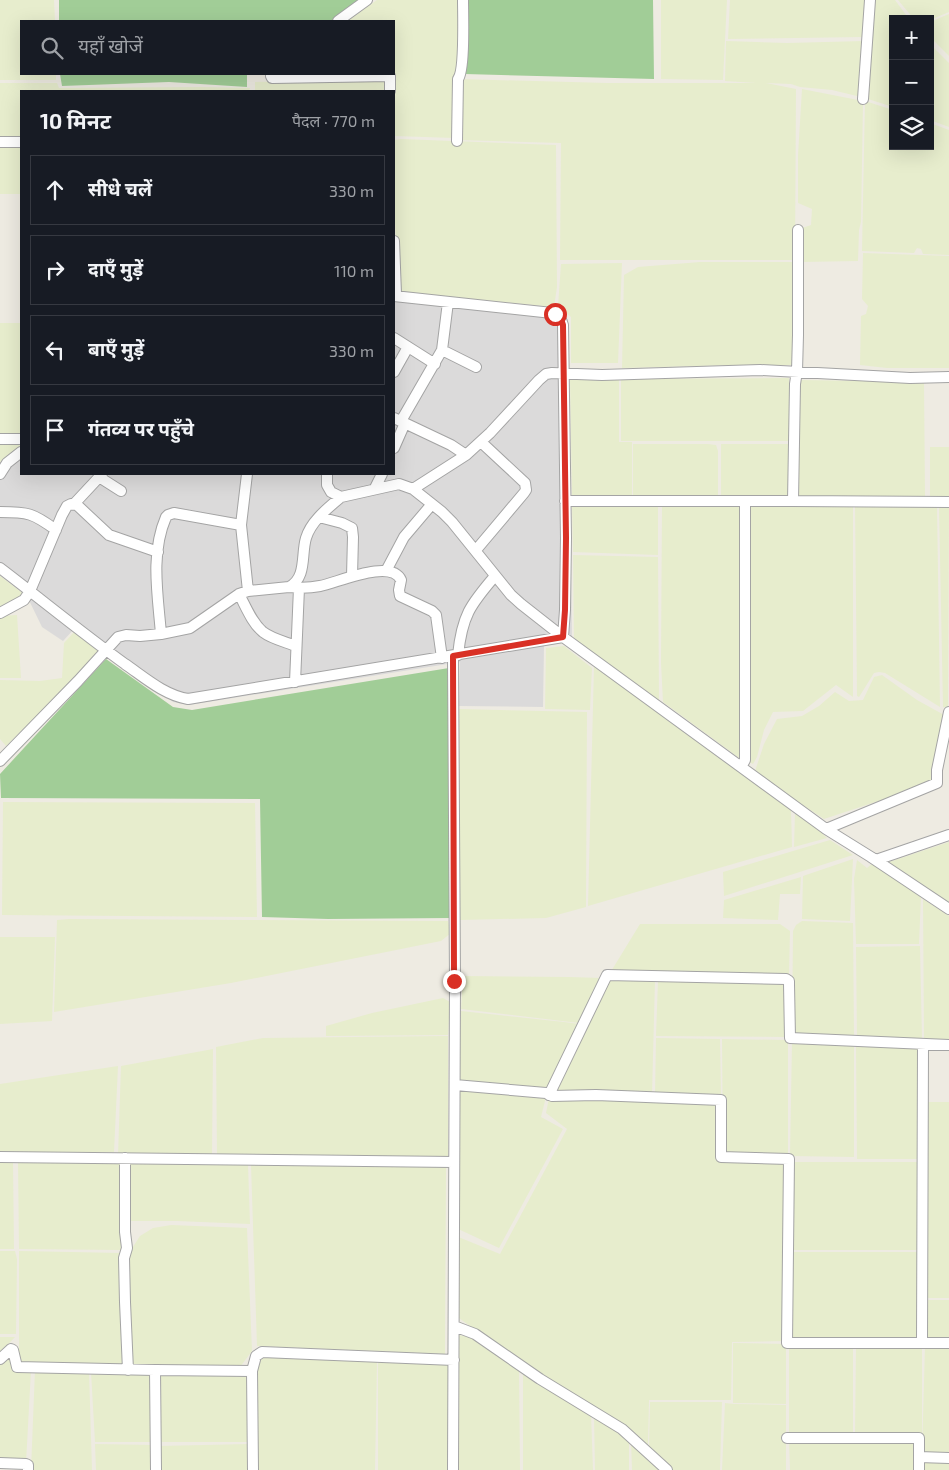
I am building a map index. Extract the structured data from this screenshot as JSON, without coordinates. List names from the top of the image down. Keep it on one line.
{"page":{"map_buttons":["+","−"],"search":"यहाँ खोजें","heading":["10 मिनट","पैदल · 770 m"],"list":[["सीधे चलें","330 m"],["दाएँ मुड़ें","110 m"],["बाएँ मुड़ें","330 m"],"गंतव्य पर पहुँचे"]}}
